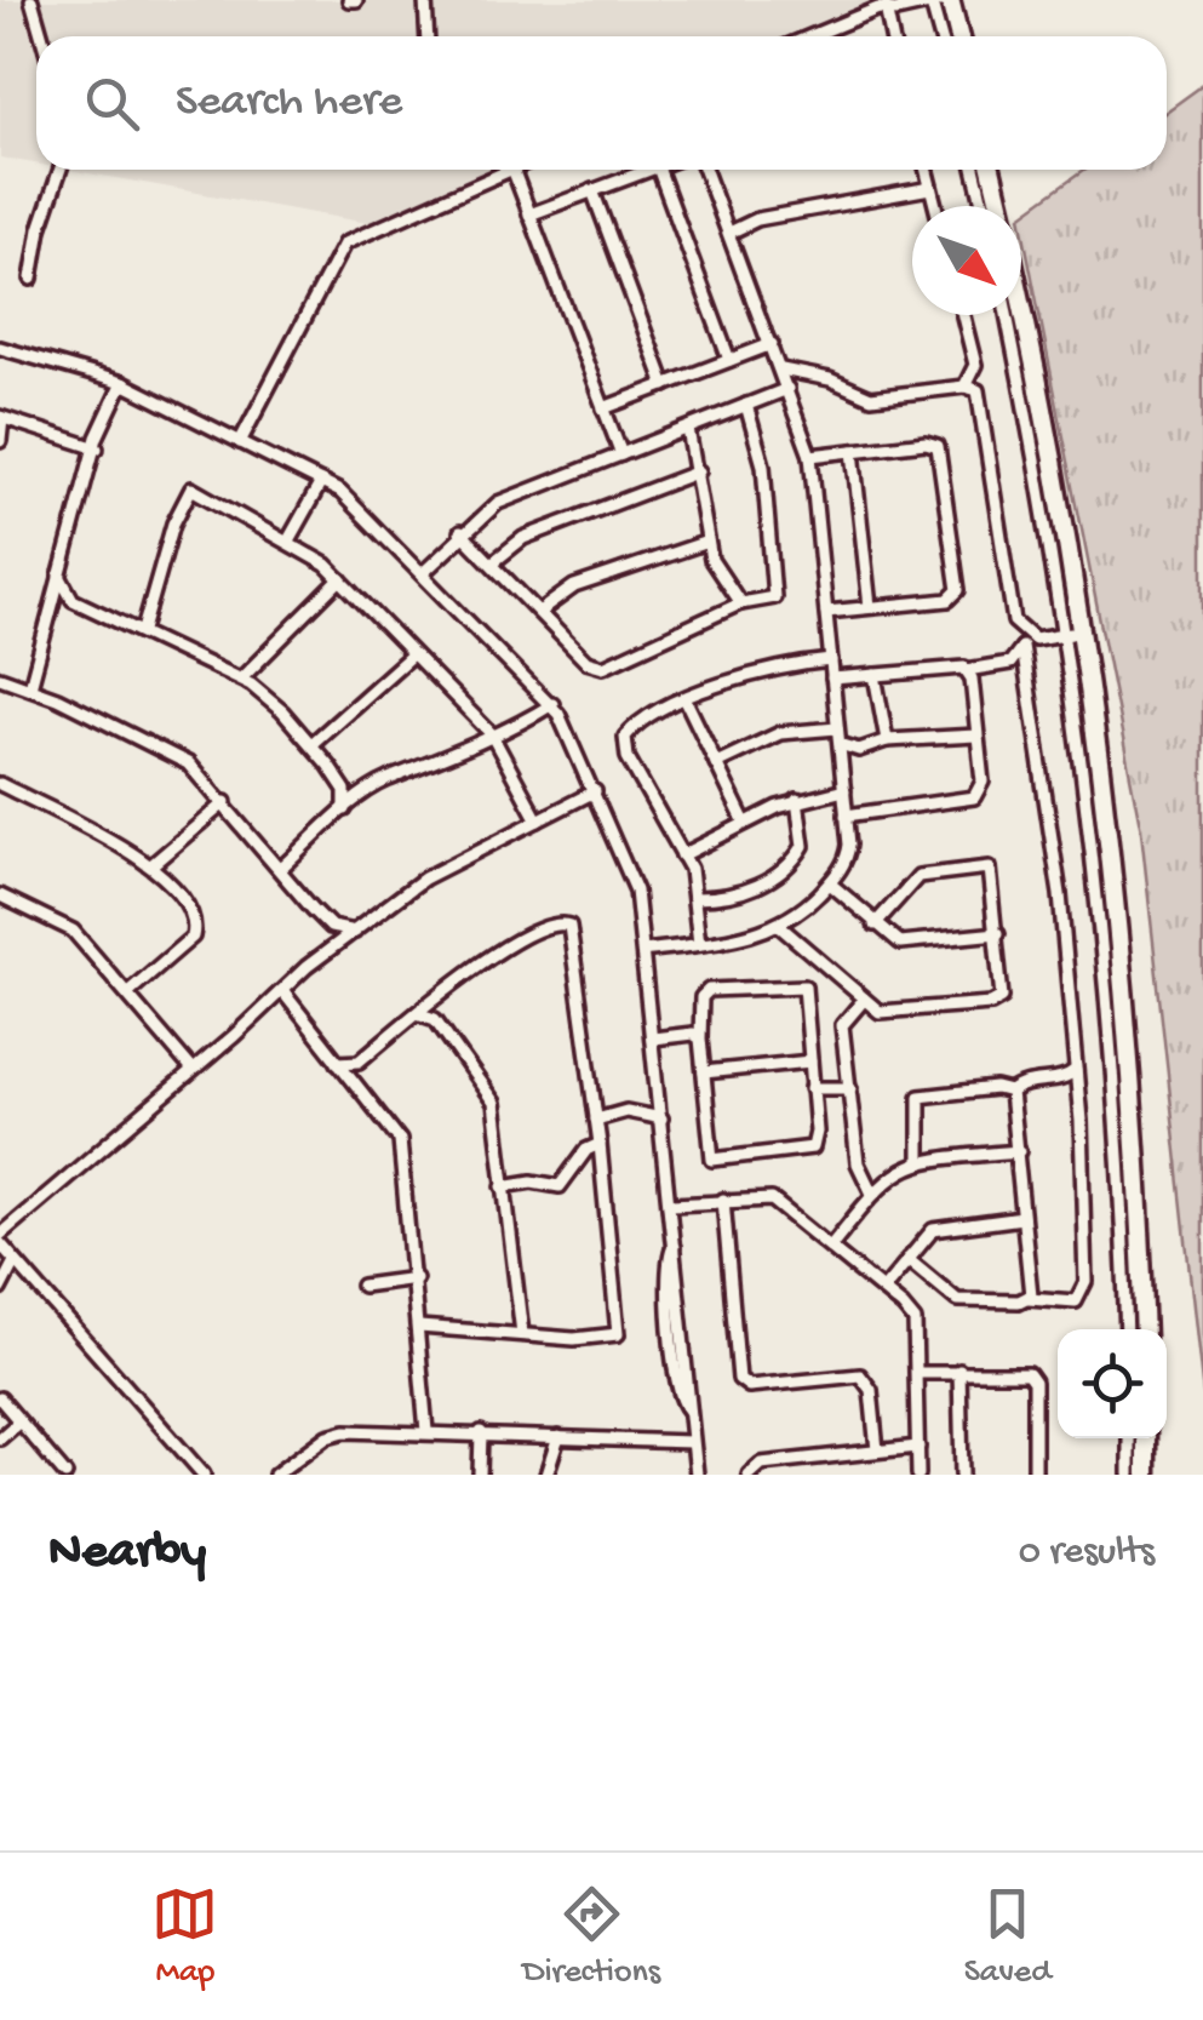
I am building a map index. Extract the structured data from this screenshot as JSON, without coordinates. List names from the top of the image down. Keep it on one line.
{"north":"bottom right","page":{"search":"Search here","heading":["Nearby","0 results"],"nav":["Map","Directions","Saved"]}}
